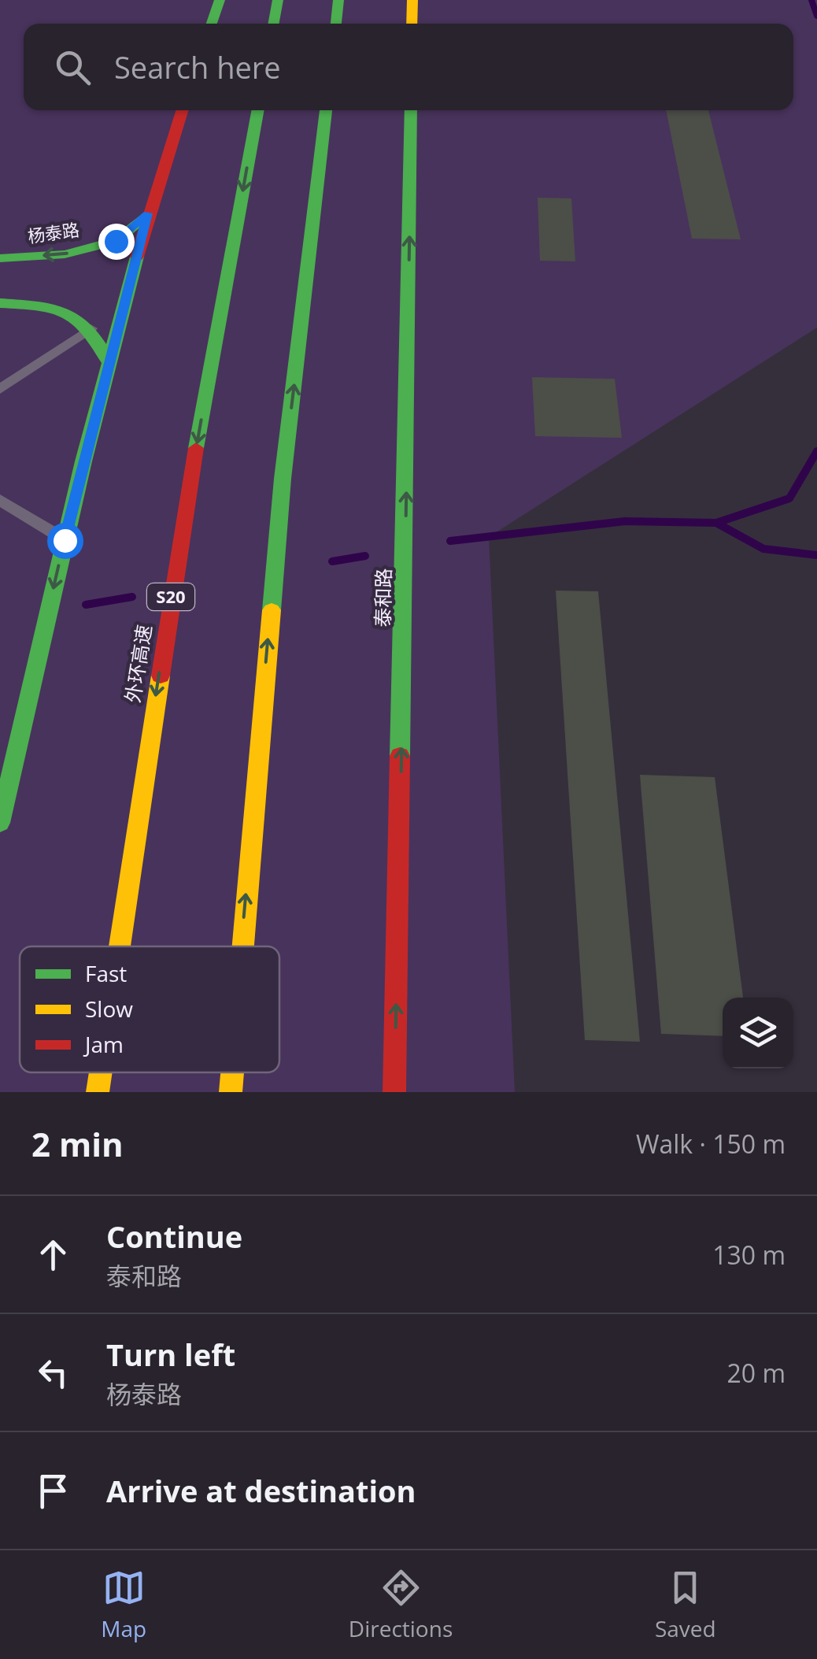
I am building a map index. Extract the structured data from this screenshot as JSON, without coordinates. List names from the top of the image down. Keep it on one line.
{"streets":{"main road":["杨泰路","S20","泰和路","外环高速"]},"one_way":["杨泰路"],"legend":["Fast","Slow","Jam"],"page":{"search":"Search here","heading":["2 min","Walk · 150 m"],"list":[["Continue","泰和路","130 m"],["Turn left","杨泰路","20 m"],"Arrive at destination"],"nav":["Map","Directions","Saved"]}}
